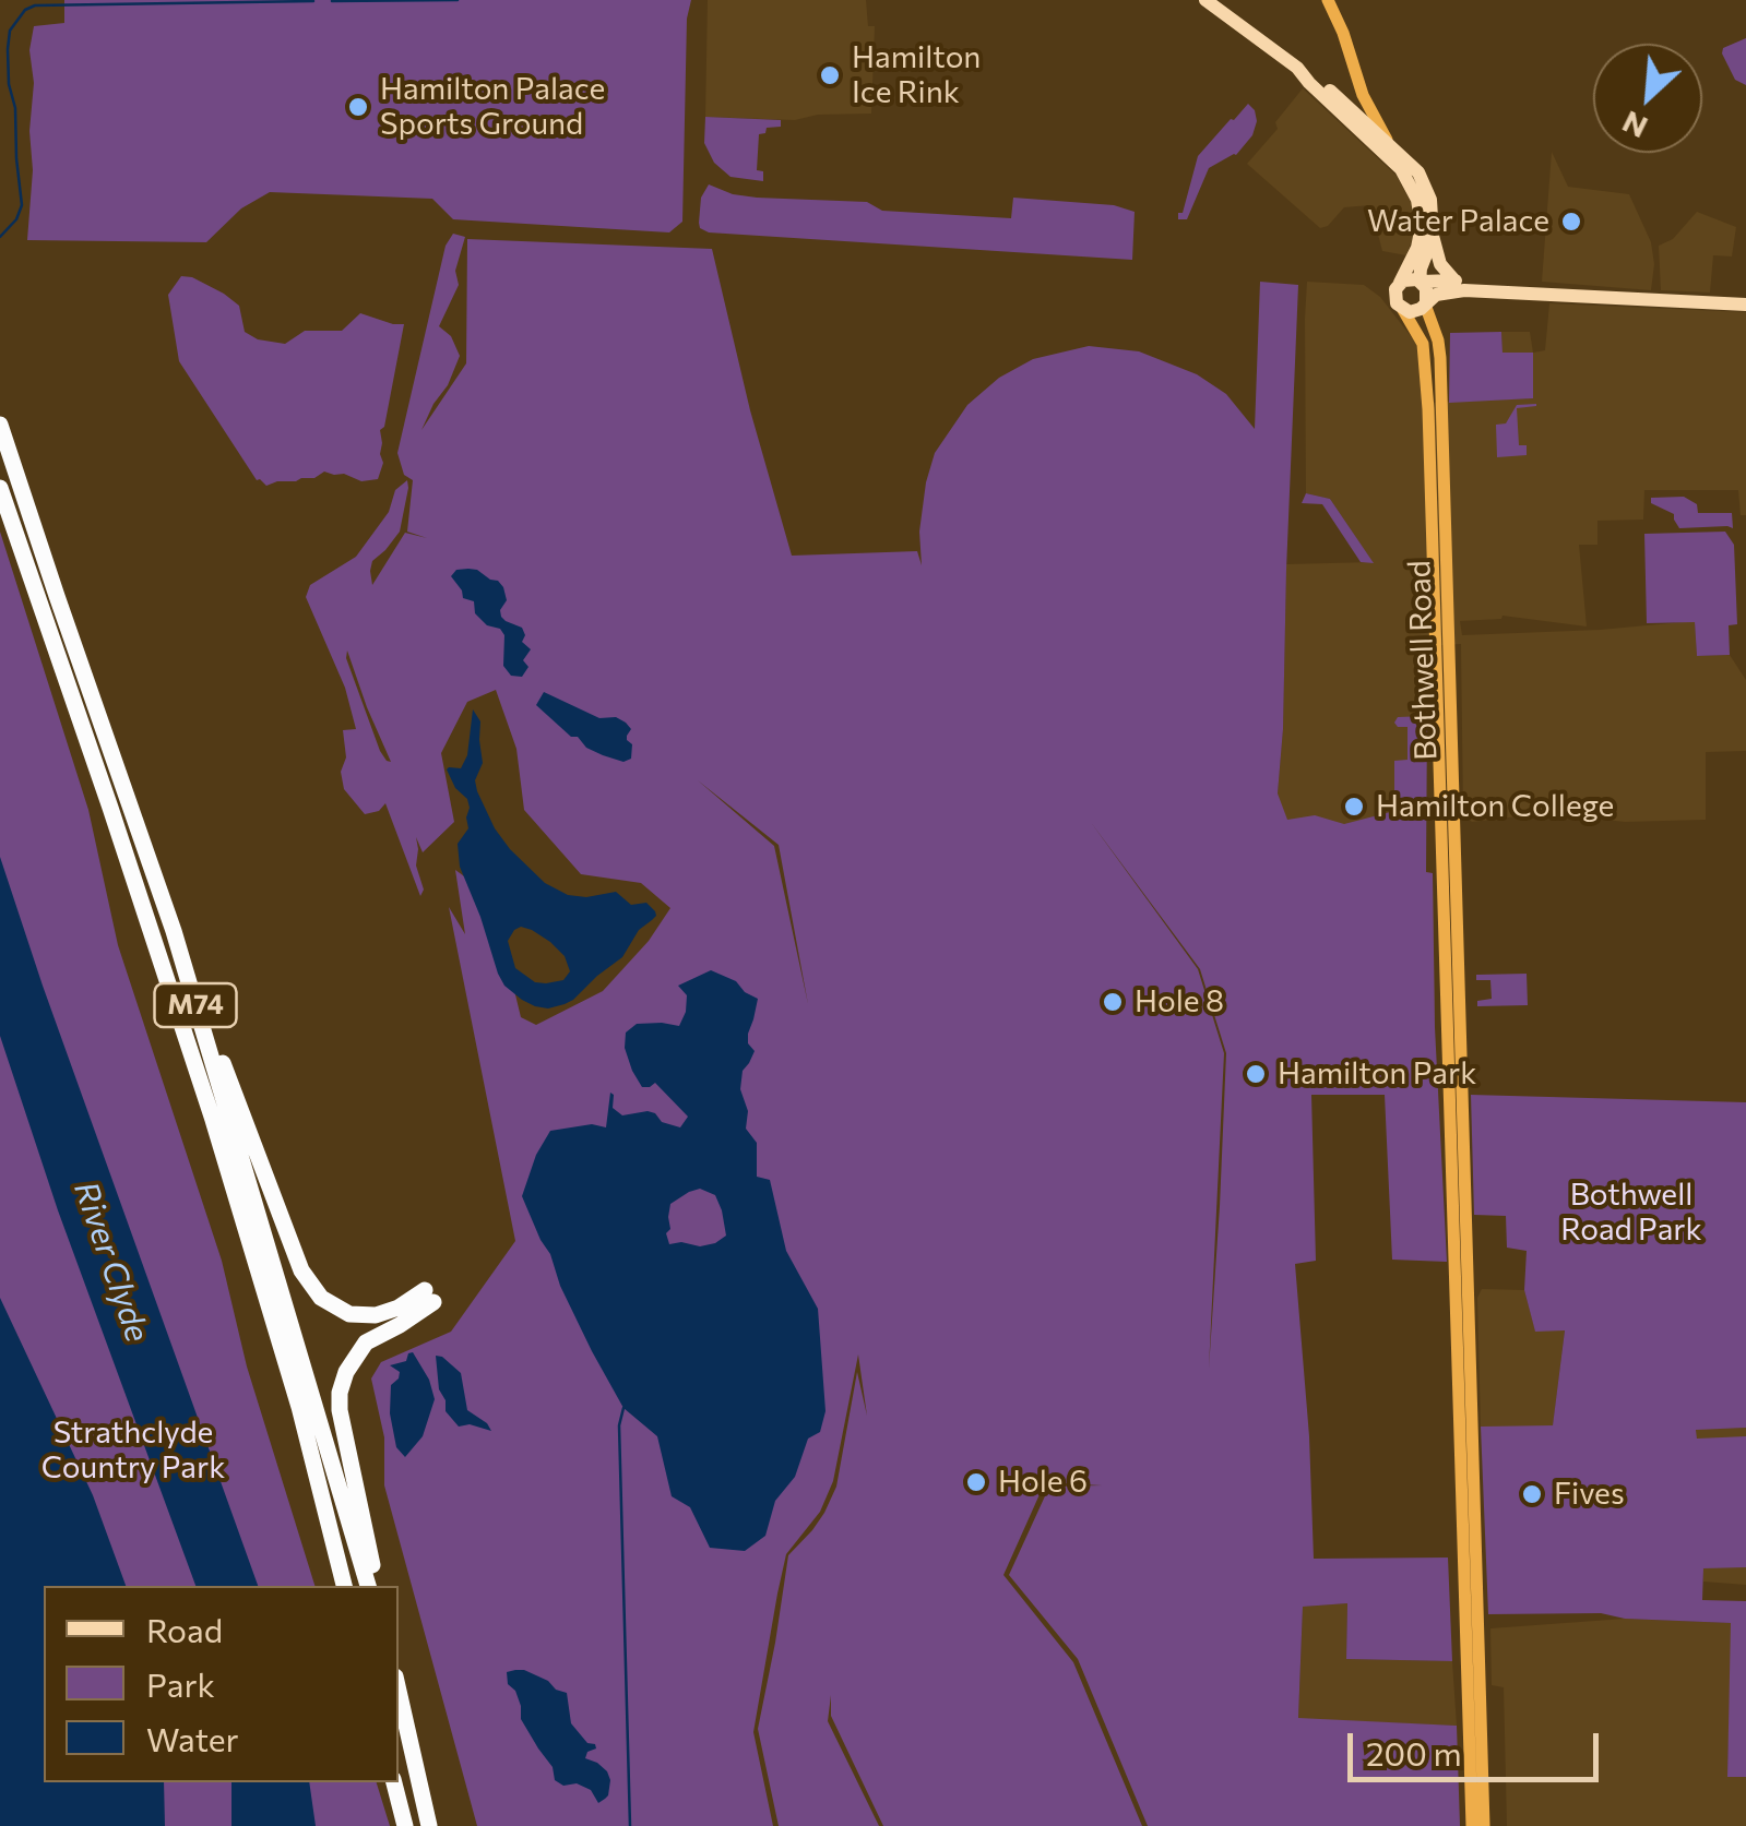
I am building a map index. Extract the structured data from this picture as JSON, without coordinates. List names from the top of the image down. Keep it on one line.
{"streets":{"highway":["M74"],"main road":["Bothwell Road"]},"water":["River Clyde"],"parks":["Bothwell Road Park","Strathclyde Country Park"],"places":["Hamilton Ice Rink","Hamilton Palace Sports Ground","Water Palace","Hamilton College","Hole 8","Hamilton Park","Hole 6","Fives"],"legend":["Road","Park","Water"],"scale_bar":"200 m","north":"bottom left"}
